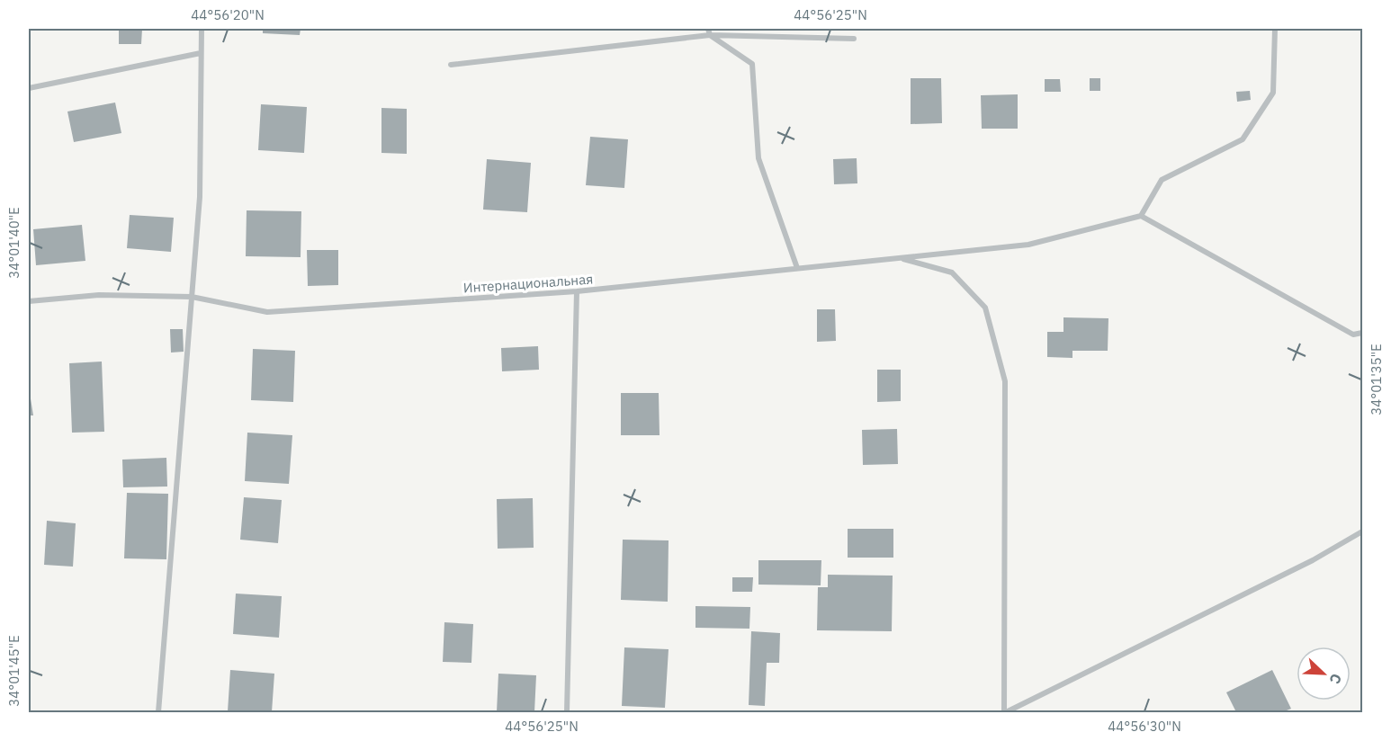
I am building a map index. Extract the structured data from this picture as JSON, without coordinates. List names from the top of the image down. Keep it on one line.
{"streets":{"street":["Интернациональная"]},"north":"bottom right","coordinates":["44°56'20\"N","44°56'25\"N","34°01'40\"E","34°01'35\"E","34°01'45\"E","44°56'30\"N"]}
